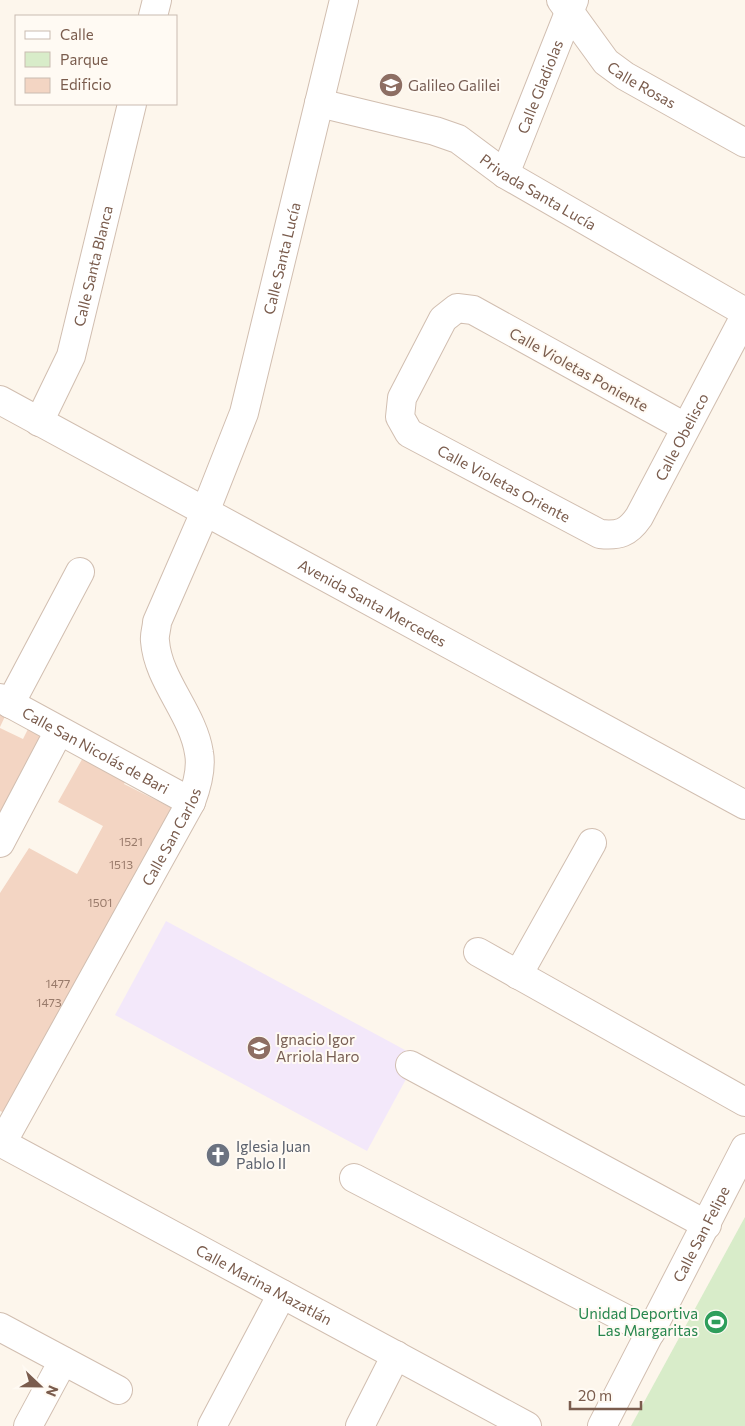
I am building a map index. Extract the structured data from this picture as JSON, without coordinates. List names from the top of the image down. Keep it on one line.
{"streets":{"street":["Calle Rosas","Calle Gladiolas","Privada Santa Lucía","Calle Santa Lucía","Calle Santa Blanca","Calle Violetas Poniente","Calle Obelisco","Calle Violetas Oriente","Avenida Santa Mercedes","Calle San Nicolás de Bari","Calle San Carlos","Calle San Felipe","Calle Marina Mazatlán"]},"crossings":[["Calle Rosas","Calle Gladiolas"],["Calle Gladiolas","Privada Santa Lucía"],["Privada Santa Lucía","Calle Santa Lucía"],["Privada Santa Lucía","Calle Obelisco"],["Calle Santa Lucía","Avenida Santa Mercedes"],["Calle Santa Lucía","Calle San Carlos"],["Calle Santa Blanca","Avenida Santa Mercedes"],["Calle Violetas Poniente","Calle Obelisco"],["Calle Violetas Poniente","Calle Violetas Oriente"],["Calle Obelisco","Calle Violetas Oriente"],["Avenida Santa Mercedes","Calle San Carlos"],["Calle San Nicolás de Bari","Calle San Carlos"],["Calle San Carlos","Calle Marina Mazatlán"]],"places":{"school or university":["Galileo Galilei","Ignacio Igor Arriola Haro"],"church":["Iglesia Juan Pablo II"],"sports":["Unidad Deportiva Las Margaritas"]},"house_numbers":["1521","1513","1501","1477","1473"],"legend":["Calle","Parque","Edificio"],"scale_bar":"20 m","north":"right"}
